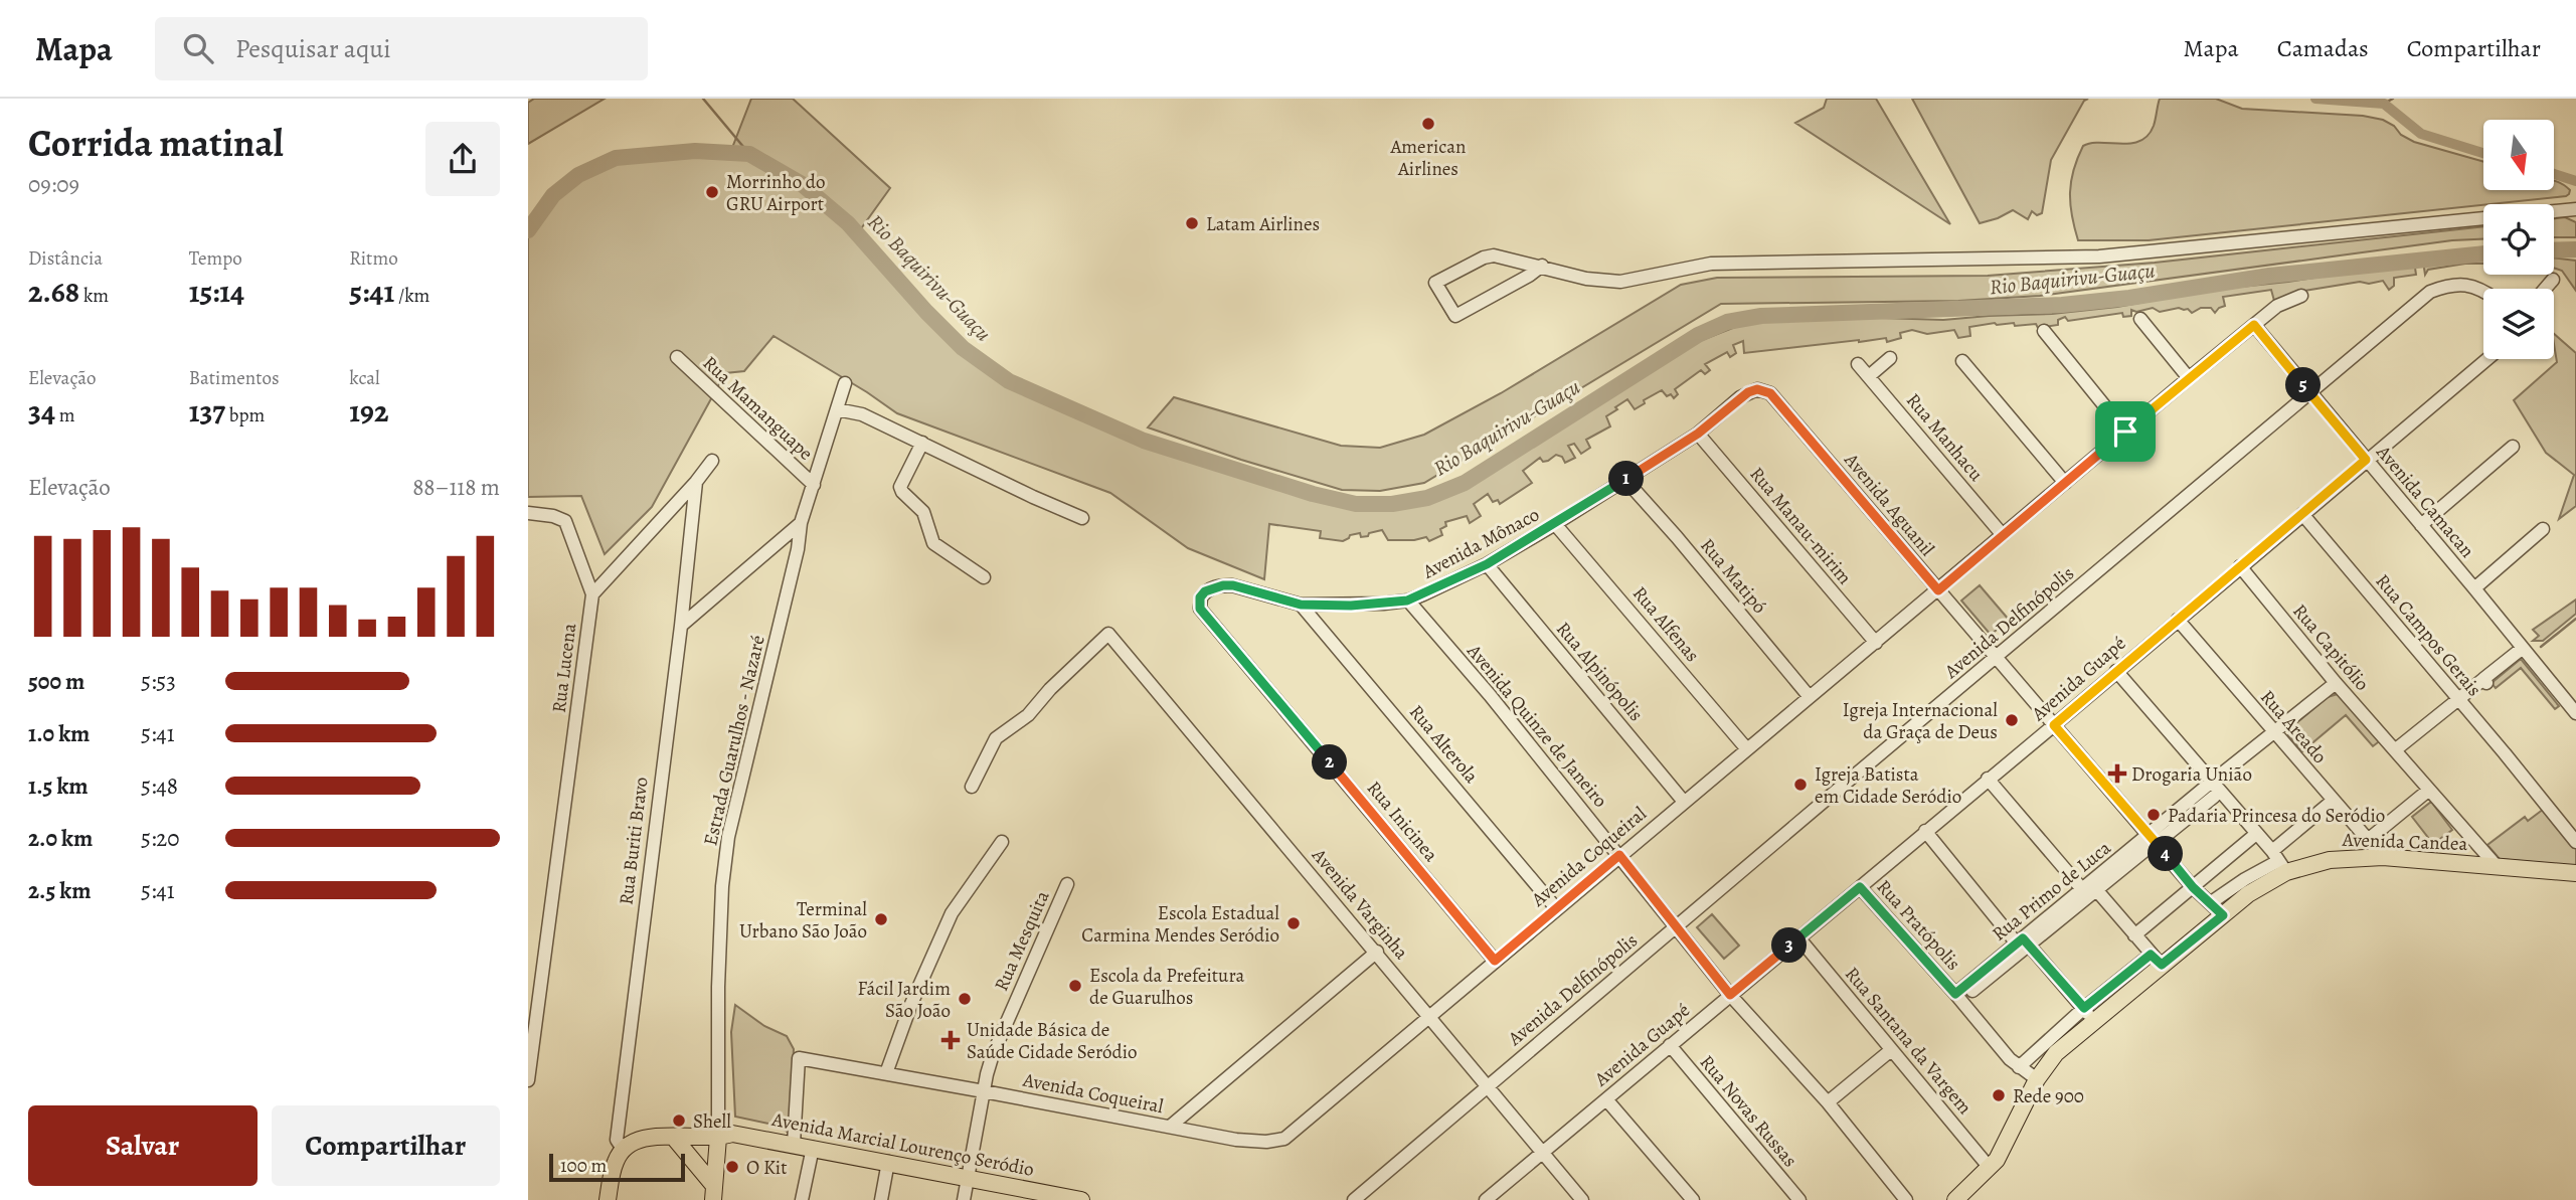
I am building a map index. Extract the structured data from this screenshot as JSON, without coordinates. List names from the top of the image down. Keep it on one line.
{"streets":{"main road":["Rua Buriti Bravo","Avenida Candea","Avenida Marcial Lourenço Seródio"],"street":["Rua Mamanguape","Rua Manhacu","Avenida Camacan","Avenida Aguanil","Rua Manau-mirim","Avenida Mônaco","Rua Matipó","Avenida Delfinópolis","Rua Alfenas","Rua Campos Gerais","Rua Capitólio","Rua Lucena","Rua Alpinópolis","Avenida Guapé","Avenida Quinze de Janeiro","Rua Areado","Estrada Guarulhos - Nazaré","Rua Alterola","Rua Inicinea","Avenida Coqueiral","Rua Primo de Luca","Avenida Varginha","Rua Pratópolis","Rua Mesquita","Rua Santana da Vargem","Rua Novas Russas"]},"crossings":[["Rua Mamanguape","Estrada Guarulhos - Nazaré"],["Rua Manhacu","Avenida Coqueiral"],["Avenida Camacan","Avenida Delfinópolis"],["Avenida Camacan","Avenida Guapé"],["Avenida Camacan","Avenida Coqueiral"],["Avenida Aguanil","Avenida Mônaco"],["Avenida Aguanil","Avenida Delfinópolis"],["Avenida Aguanil","Avenida Guapé"],["Avenida Aguanil","Avenida Candea"],["Avenida Aguanil","Avenida Coqueiral"],["Avenida Aguanil","Rua Primo de Luca"],["Rua Manau-mirim","Avenida Mônaco"],["Rua Manau-mirim","Avenida Coqueiral"],["Avenida Mônaco","Rua Matipó"],["Avenida Mônaco","Rua Alfenas"],["Avenida Mônaco","Rua Alpinópolis"],["Avenida Mônaco","Avenida Quinze de Janeiro"],["Avenida Mônaco","Rua Alterola"],["Avenida Mônaco","Rua Inicinea"],["Rua Matipó","Avenida Coqueiral"],["Avenida Delfinópolis","Avenida Quinze de Janeiro"],["Avenida Delfinópolis","Avenida Varginha"],["Rua Alfenas","Avenida Coqueiral"],["Rua Campos Gerais","Avenida Guapé"],["Rua Capitólio","Avenida Guapé"],["Rua Capitólio","Avenida Candea"],["Rua Capitólio","Rua Primo de Luca"],["Rua Alpinópolis","Avenida Coqueiral"],["Avenida Guapé","Avenida Quinze de Janeiro"],["Avenida Guapé","Rua Areado"],["Avenida Guapé","Avenida Varginha"],["Avenida Guapé","Rua Pratópolis"],["Avenida Guapé","Rua Santana da Vargem"],["Avenida Guapé","Rua Novas Russas"],["Avenida Quinze de Janeiro","Avenida Coqueiral"],["Rua Areado","Avenida Candea"],["Rua Areado","Rua Primo de Luca"],["Estrada Guarulhos - Nazaré","Avenida Marcial Lourenço Seródio"],["Rua Alterola","Avenida Coqueiral"],["Rua Inicinea","Avenida Coqueiral"],["Rua Buriti Bravo","Avenida Marcial Lourenço Seródio"],["Avenida Candea","Rua Pratópolis"],["Avenida Candea","Rua Santana da Vargem"],["Avenida Coqueiral","Avenida Varginha"],["Avenida Coqueiral","Rua Mesquita"],["Avenida Coqueiral","Avenida Marcial Lourenço Seródio"],["Rua Primo de Luca","Rua Pratópolis"],["Rua Mesquita","Avenida Marcial Lourenço Seródio"]],"water":["Rio Baquirivu-Guaçu"],"places":{"other":["American Airlines","Morrinho do GRU Airport","Latam Airlines","Igreja Internacional da Graça de Deus","Igreja Batista em Cidade Seródio","Padaria Princesa do Seródio","Terminal Urbano São João","Escola Estadual Carmina Mendes Seródio","Escola da Prefeitura de Guarulhos","Fácil Jardim São João","Rede 900","Shell","O Kit"],"health":["Drogaria União","Unidade Básica de Saúde Cidade Seródio"]},"scale_bar":"100 m","north":"bottom","page":{"header":"Mapa","search":"Pesquisar aqui","nav":["Mapa","Camadas","Compartilhar"],"heading":["Corrida matinal","09:09"],"stats":[["Distância","2.68 km"],["Tempo","15:14"],["Ritmo","5:41 /km"],["Elevação","34 m"],["Batimentos","137 bpm"],["kcal","192"]],"pins":["5","1","2","4","3"],"chart":["Elevação","88–118 m"],"list":[{"name":"500 m","note":"5:53"},{"name":"1.0 km","note":"5:41"},{"name":"1.5 km","note":"5:48"},{"name":"2.0 km","note":"5:20"},{"name":"2.5 km","note":"5:41"}],"buttons":["Salvar","Compartilhar"],"scale":"100 m"}}
